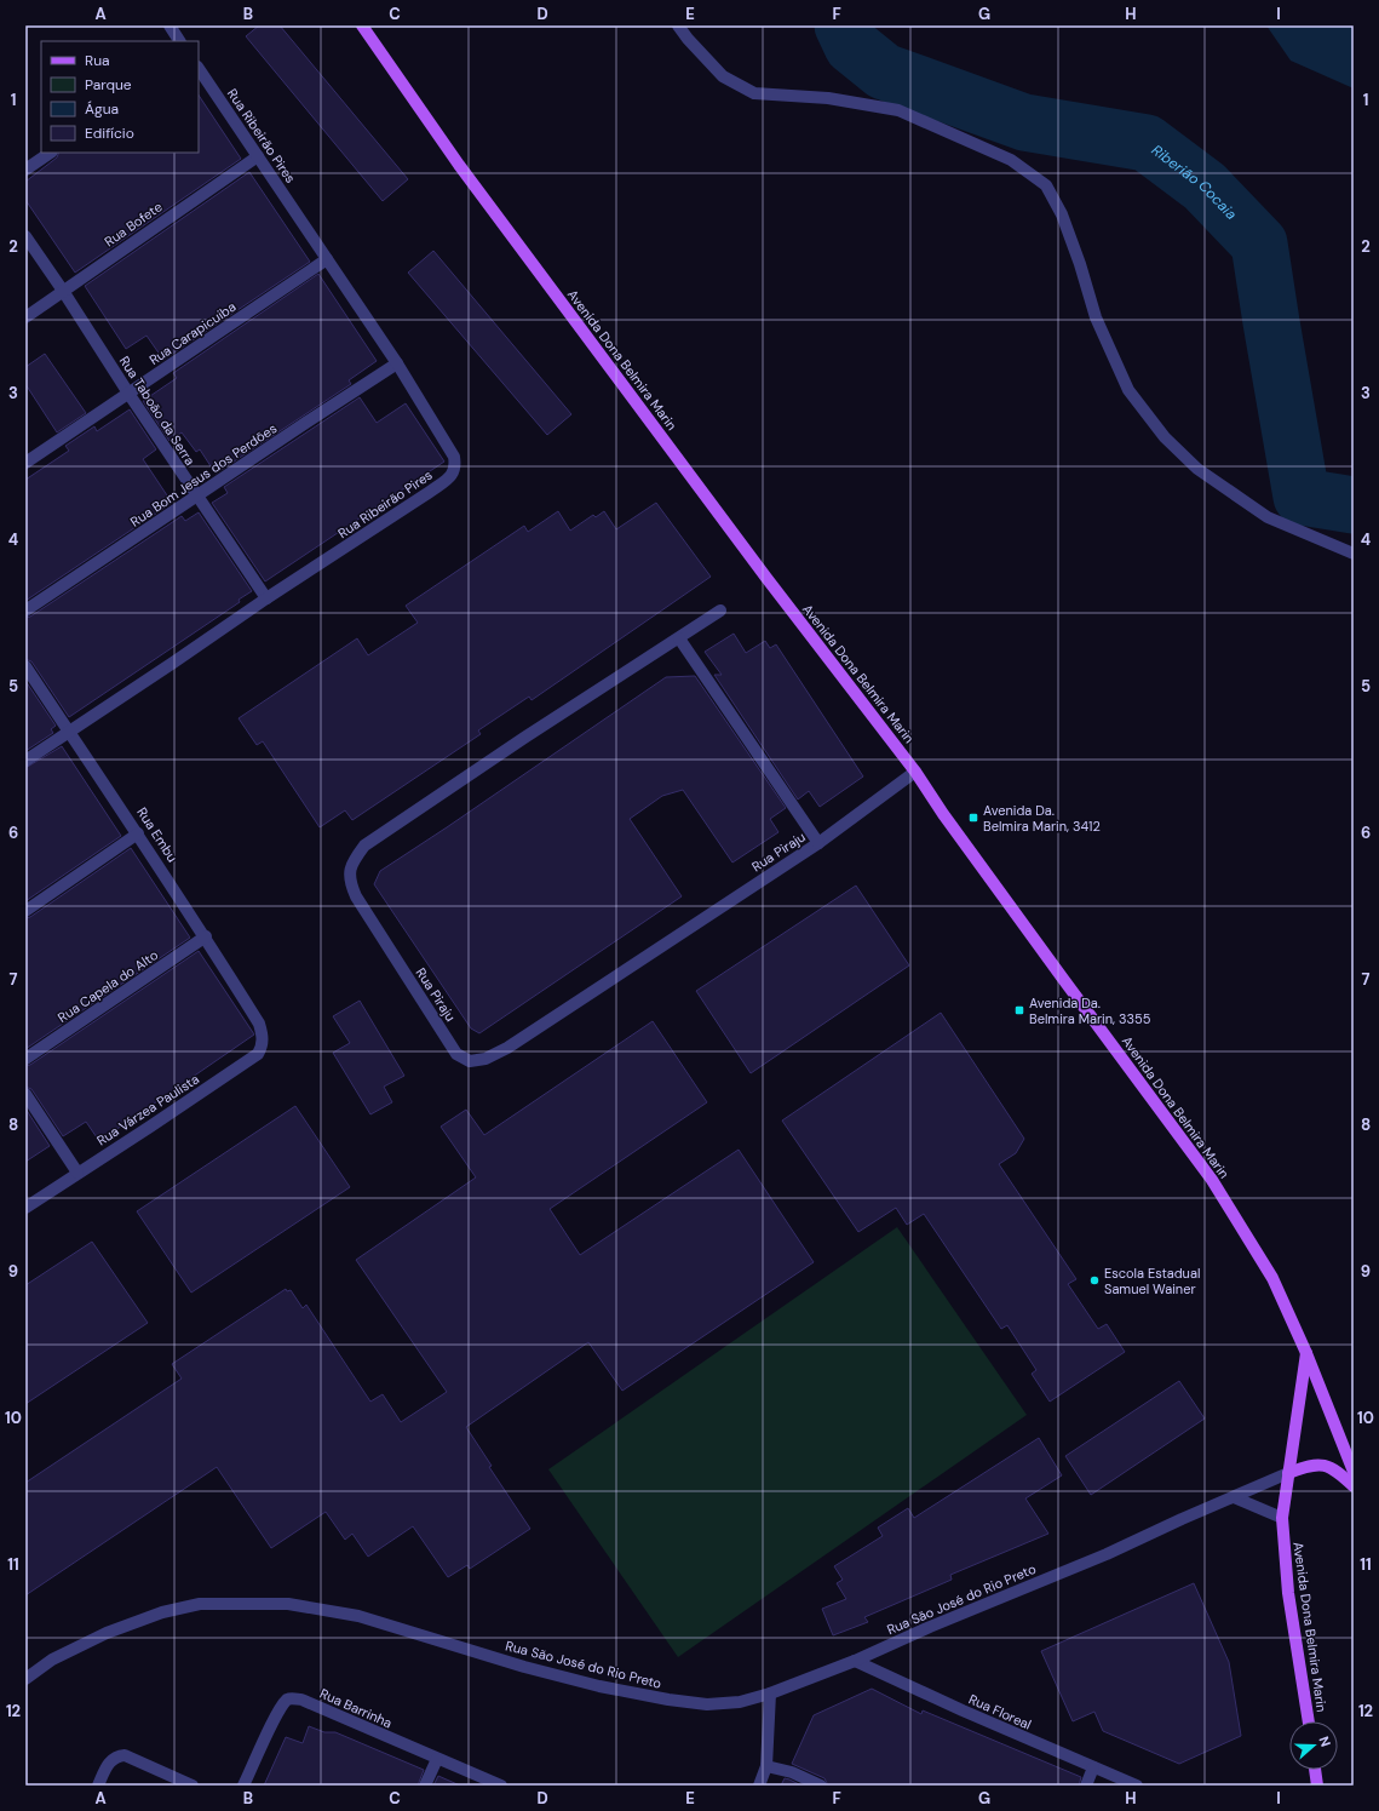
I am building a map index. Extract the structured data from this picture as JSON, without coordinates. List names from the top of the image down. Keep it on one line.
{"streets":{"main road":["Avenida Dona Belmira Marin"],"street":["Rua Ribeirão Pires","Rua Bofete","Rua Carapicuiba","Rua Taboão da Serra","Rua Bom Jesus dos Perdões","Rua Embu","Rua Piraju","Rua Capela do Alto","Rua Várzea Paulista","Rua São José do Rio Preto","Rua Barrinha","Rua Floreal"]},"crossings":[["Rua Ribeirão Pires","Rua Bofete"],["Rua Ribeirão Pires","Rua Carapicuiba"],["Rua Ribeirão Pires","Rua Taboão da Serra"],["Rua Ribeirão Pires","Rua Bom Jesus dos Perdões"],["Rua Ribeirão Pires","Rua Embu"],["Rua Bofete","Rua Taboão da Serra"],["Rua Carapicuiba","Rua Taboão da Serra"],["Avenida Dona Belmira Marin","Rua Piraju"],["Avenida Dona Belmira Marin","Rua São José do Rio Preto"],["Rua Taboão da Serra","Rua Bom Jesus dos Perdões"],["Rua Embu","Rua Capela do Alto"],["Rua Embu","Rua Várzea Paulista"],["Rua São José do Rio Preto","Rua Floreal"]],"water":["Riberião Cocaia"],"places":{"transit":["Avenida Da. Belmira Marin, 3412","Avenida Da. Belmira Marin, 3355"],"other":["Escola Estadual Samuel Wainer"]},"legend":["Rua","Parque","Água","Edifício"],"north":"right","grid":{"columns":["A","B","C","D","E","F","G","H","I"],"rows":["1","2","3","4","5","6","7","8","9","10","11","12"]}}
